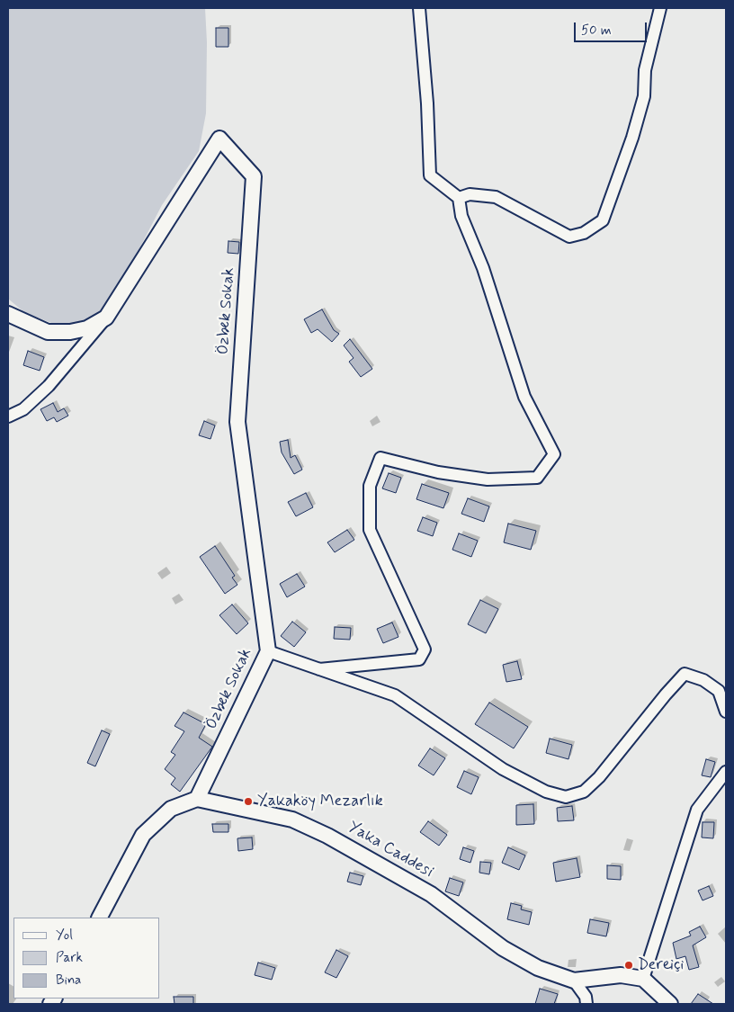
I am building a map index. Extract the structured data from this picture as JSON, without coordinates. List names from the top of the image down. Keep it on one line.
{"streets":{"street":["Özbek Sokak","Yaka Caddesi"]},"crossings":[["Özbek Sokak","Yaka Caddesi"]],"places":["Yakaköy Mezarlık","Dereiçi"],"legend":["Yol","Park","Bina"],"scale_bar":"50 m"}
